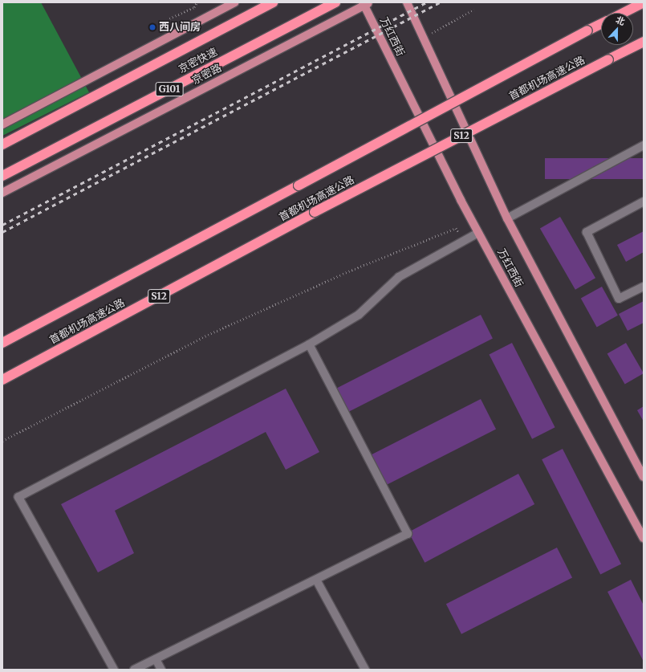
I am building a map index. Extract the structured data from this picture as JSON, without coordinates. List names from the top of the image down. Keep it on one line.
{"streets":{"highway":["京密快速","首都机场高速公路","G101","S12"],"main road":["万红西街","京密路"]},"crossings":[["万红西街","京密路"]],"places":["西八间房"],"north":"top"}
